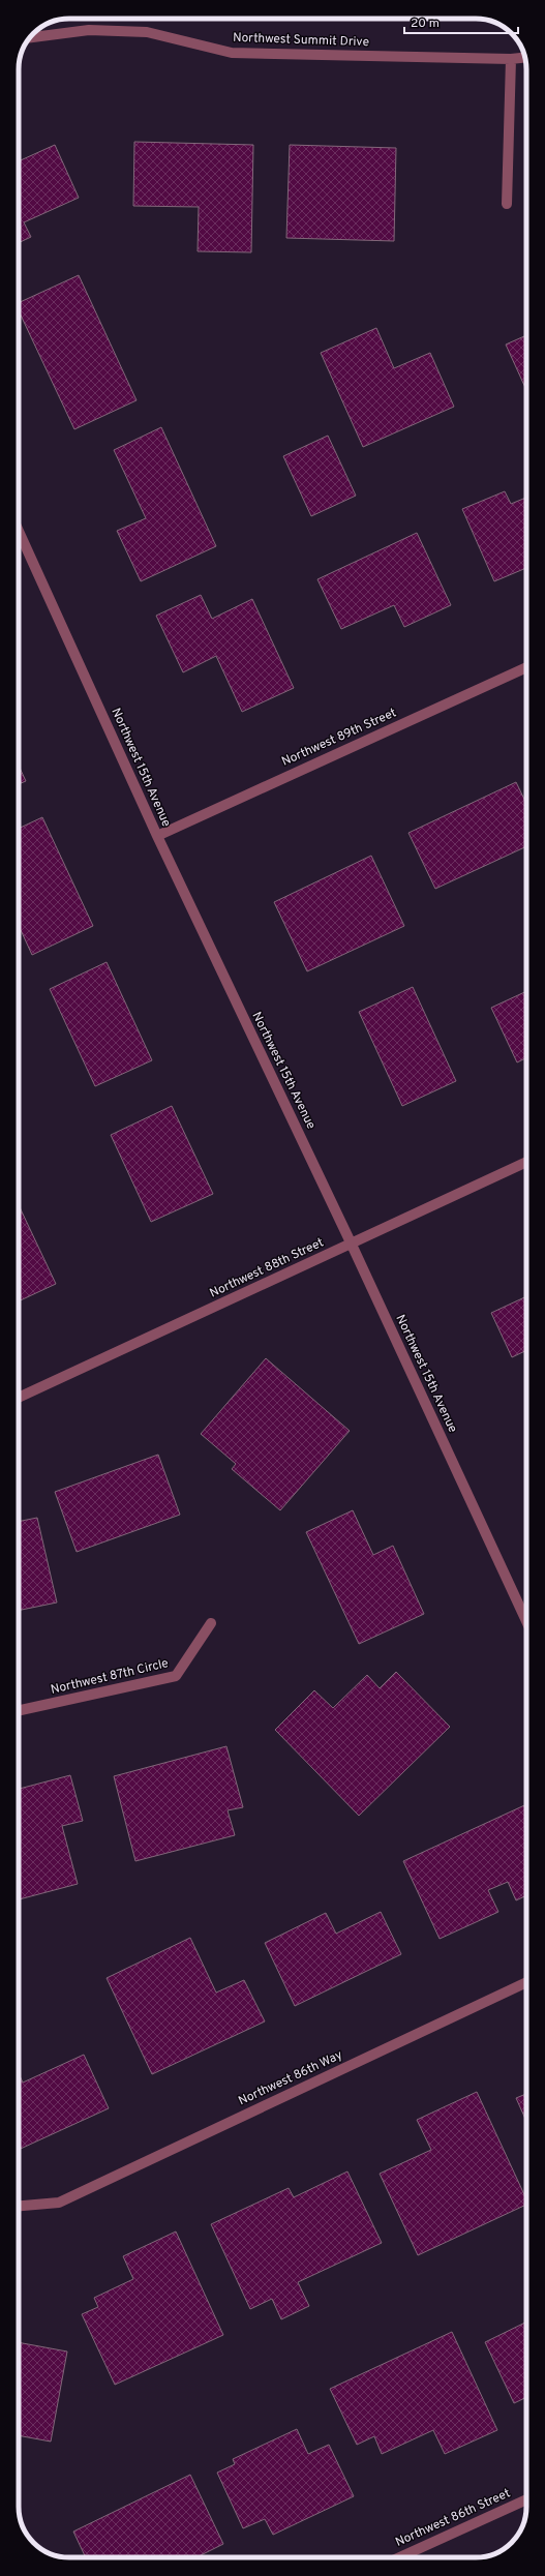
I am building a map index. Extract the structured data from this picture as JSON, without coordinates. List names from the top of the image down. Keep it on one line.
{"streets":{"street":["Northwest Summit Drive","Northwest 89th Street","Northwest 15th Avenue","Northwest 88th Street","Northwest 87th Circle","Northwest 86th Way","Northwest 86th Street"]},"crossings":[["Northwest 89th Street","Northwest 15th Avenue"],["Northwest 15th Avenue","Northwest 88th Street"]],"scale_bar":"20 m"}
